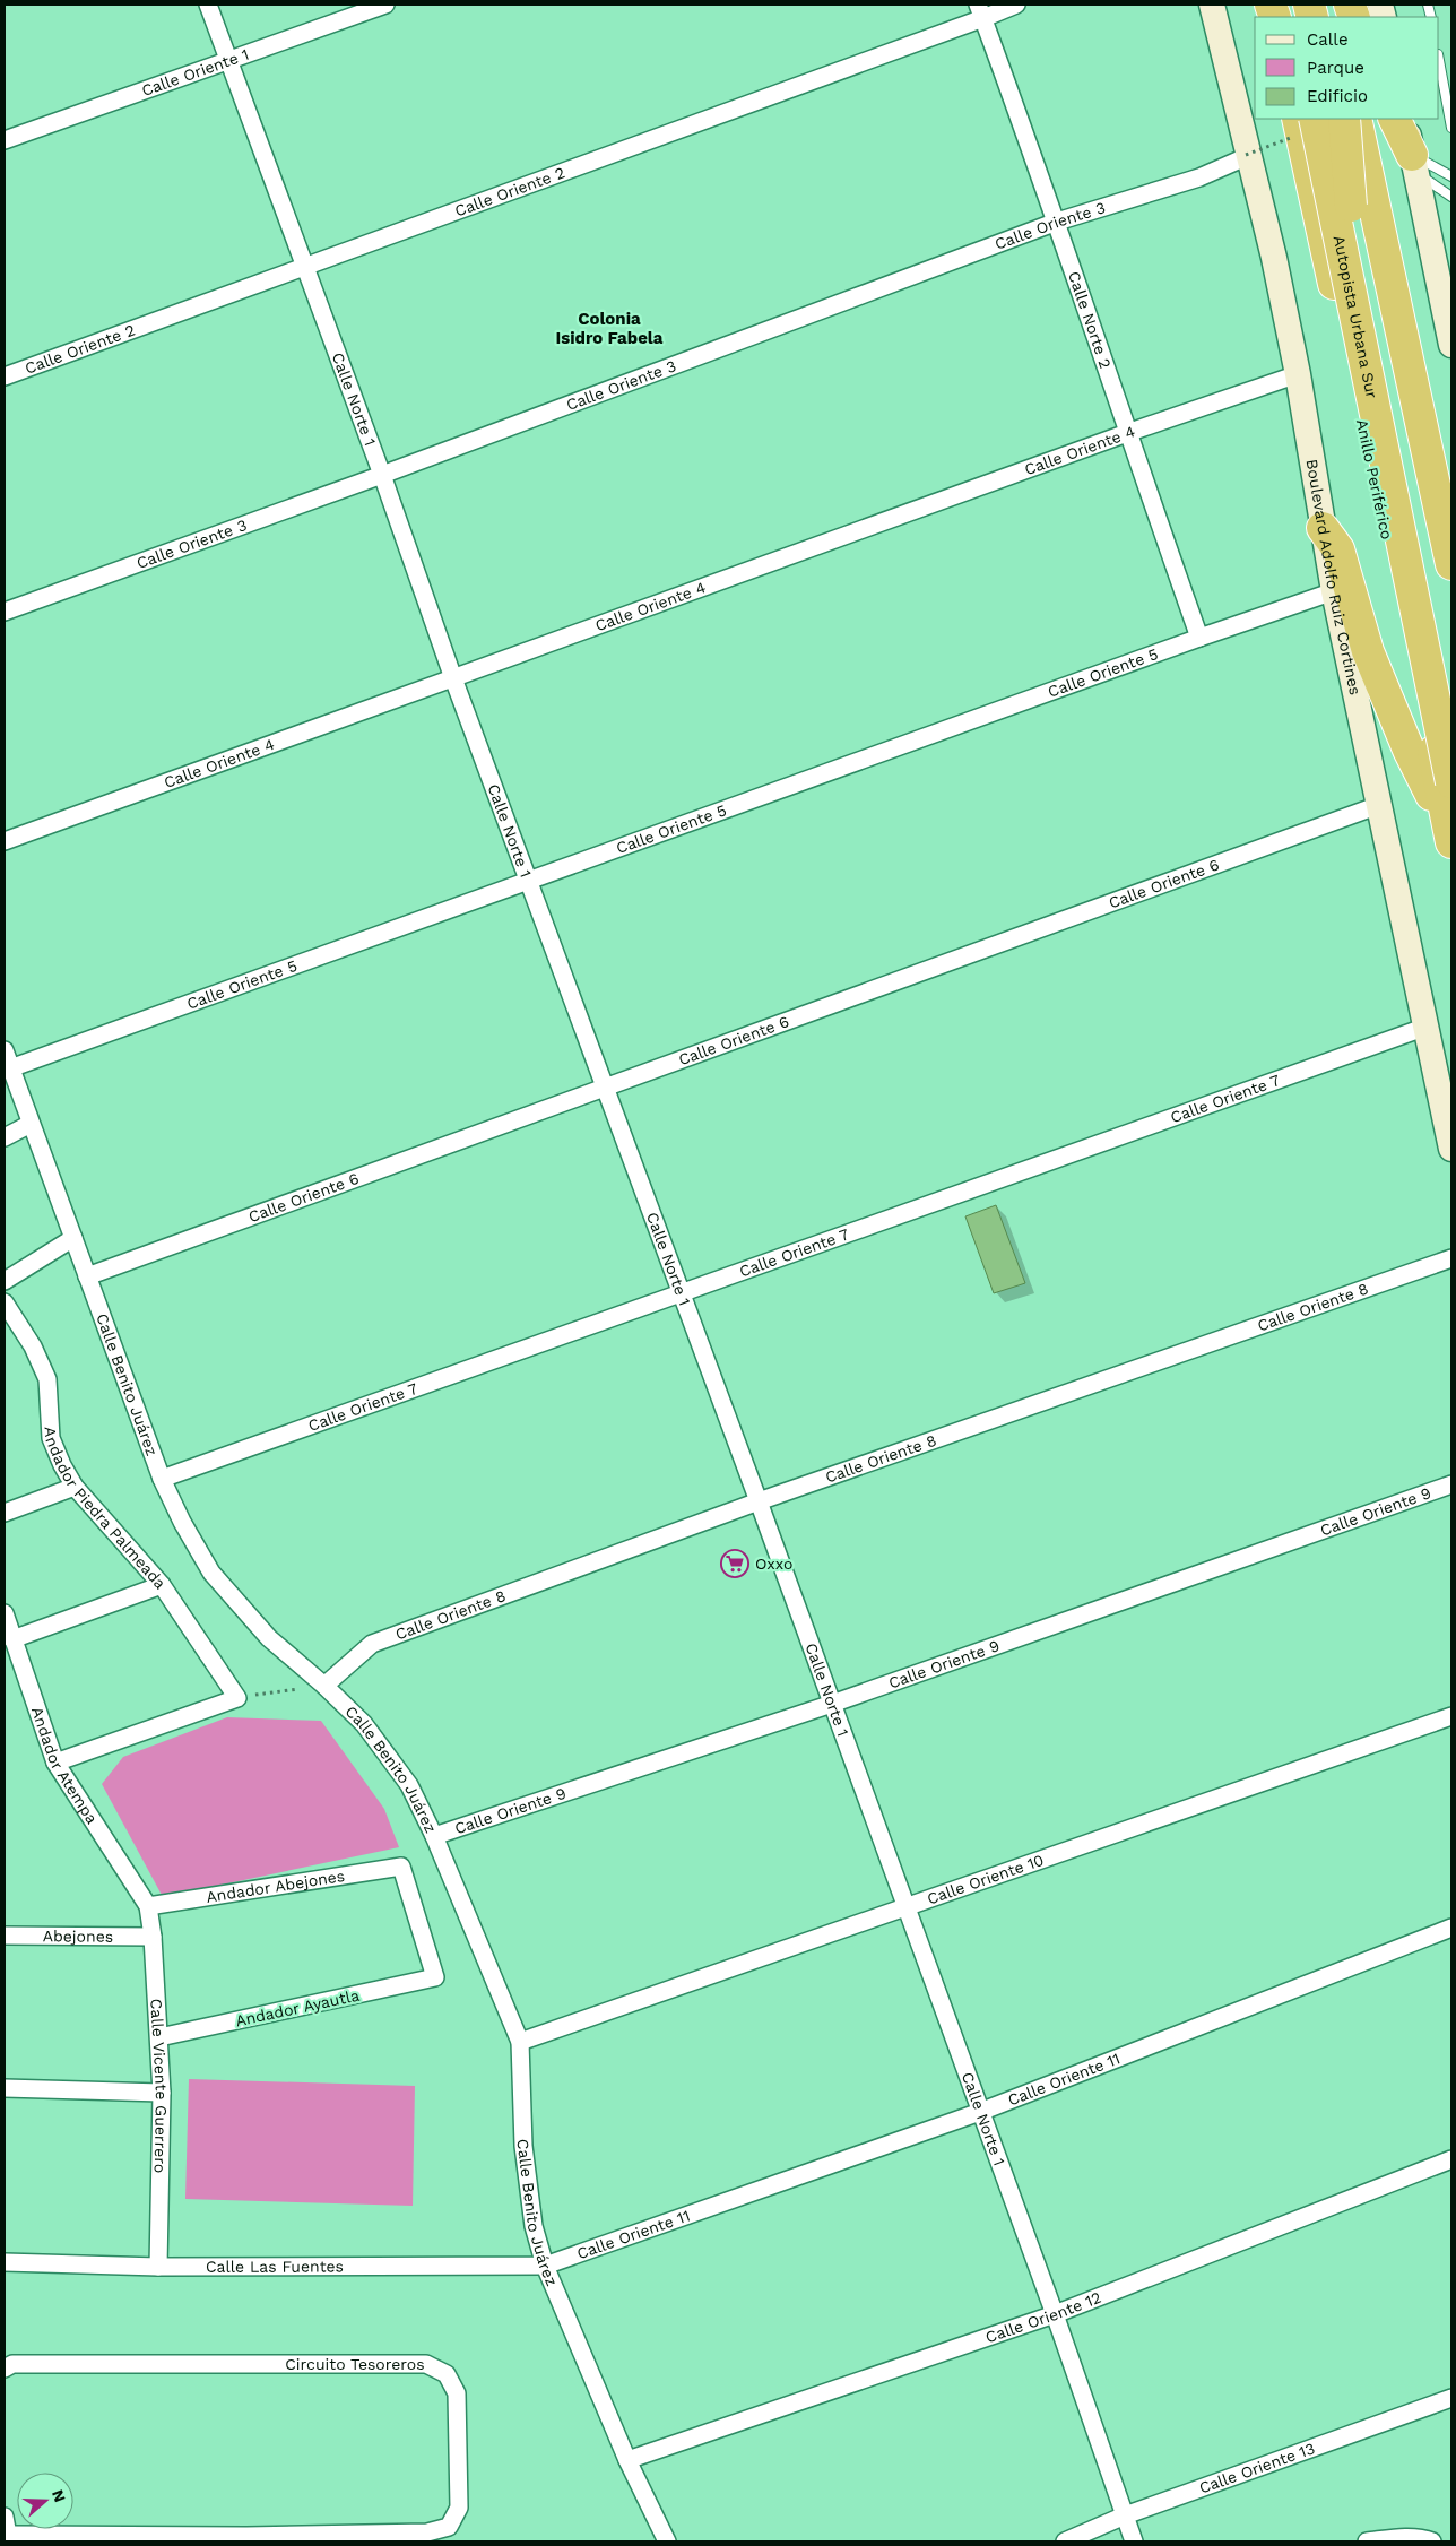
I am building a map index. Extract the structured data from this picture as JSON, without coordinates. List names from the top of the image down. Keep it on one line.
{"streets":{"highway":["Autopista Urbana Sur","Anillo Periférico"],"main road":["Boulevard Adolfo Ruiz Cortines"],"street":["Calle Oriente 1","Calle Oriente 2","Calle Oriente 3","Calle Norte 2","Calle Norte 1","Calle Oriente 4","Calle Oriente 5","Calle Oriente 6","Calle Oriente 7","Calle Oriente 8","Calle Benito Juárez","Andador Piedra Palmeada","Calle Oriente 9","Andador Atempa","Calle Oriente 10","Andador Abejones","Abejones","Andador Ayautla","Calle Oriente 11","Calle Vicente Guerrero","Calle Las Fuentes","Calle Oriente 12","Circuito Tesoreros","Calle Oriente 13"]},"crossings":[["Calle Oriente 1","Calle Norte 1"],["Calle Oriente 2","Calle Norte 2"],["Calle Oriente 2","Calle Norte 1"],["Calle Oriente 3","Calle Norte 2"],["Calle Oriente 3","Calle Norte 1"],["Autopista Urbana Sur","Anillo Periférico"],["Calle Norte 2","Calle Oriente 4"],["Calle Norte 2","Calle Oriente 5"],["Calle Norte 1","Calle Oriente 4"],["Calle Norte 1","Calle Oriente 5"],["Calle Norte 1","Calle Oriente 6"],["Calle Norte 1","Calle Oriente 7"],["Calle Norte 1","Calle Oriente 8"],["Calle Norte 1","Calle Oriente 9"],["Calle Norte 1","Calle Oriente 10"],["Calle Norte 1","Calle Oriente 11"],["Calle Norte 1","Calle Oriente 12"],["Calle Norte 1","Calle Oriente 13"],["Calle Oriente 4","Boulevard Adolfo Ruiz Cortines"],["Boulevard Adolfo Ruiz Cortines","Calle Oriente 5"],["Boulevard Adolfo Ruiz Cortines","Calle Oriente 6"],["Boulevard Adolfo Ruiz Cortines","Calle Oriente 7"],["Calle Oriente 5","Calle Benito Juárez"],["Calle Oriente 6","Calle Benito Juárez"],["Calle Oriente 7","Calle Benito Juárez"],["Calle Oriente 8","Calle Benito Juárez"],["Calle Benito Juárez","Calle Oriente 9"],["Calle Benito Juárez","Calle Oriente 10"],["Calle Benito Juárez","Calle Oriente 11"],["Calle Benito Juárez","Calle Las Fuentes"],["Calle Benito Juárez","Calle Oriente 12"],["Andador Atempa","Andador Abejones"],["Andador Atempa","Calle Vicente Guerrero"],["Andador Abejones","Andador Ayautla"],["Andador Abejones","Calle Vicente Guerrero"],["Abejones","Calle Vicente Guerrero"],["Andador Ayautla","Calle Vicente Guerrero"],["Calle Oriente 11","Calle Las Fuentes"],["Calle Vicente Guerrero","Calle Las Fuentes"]],"districts":["Colonia Isidro Fabela"],"places":{"supermarket":["Oxxo"]},"legend":["Calle","Parque","Edificio"],"north":"right"}
